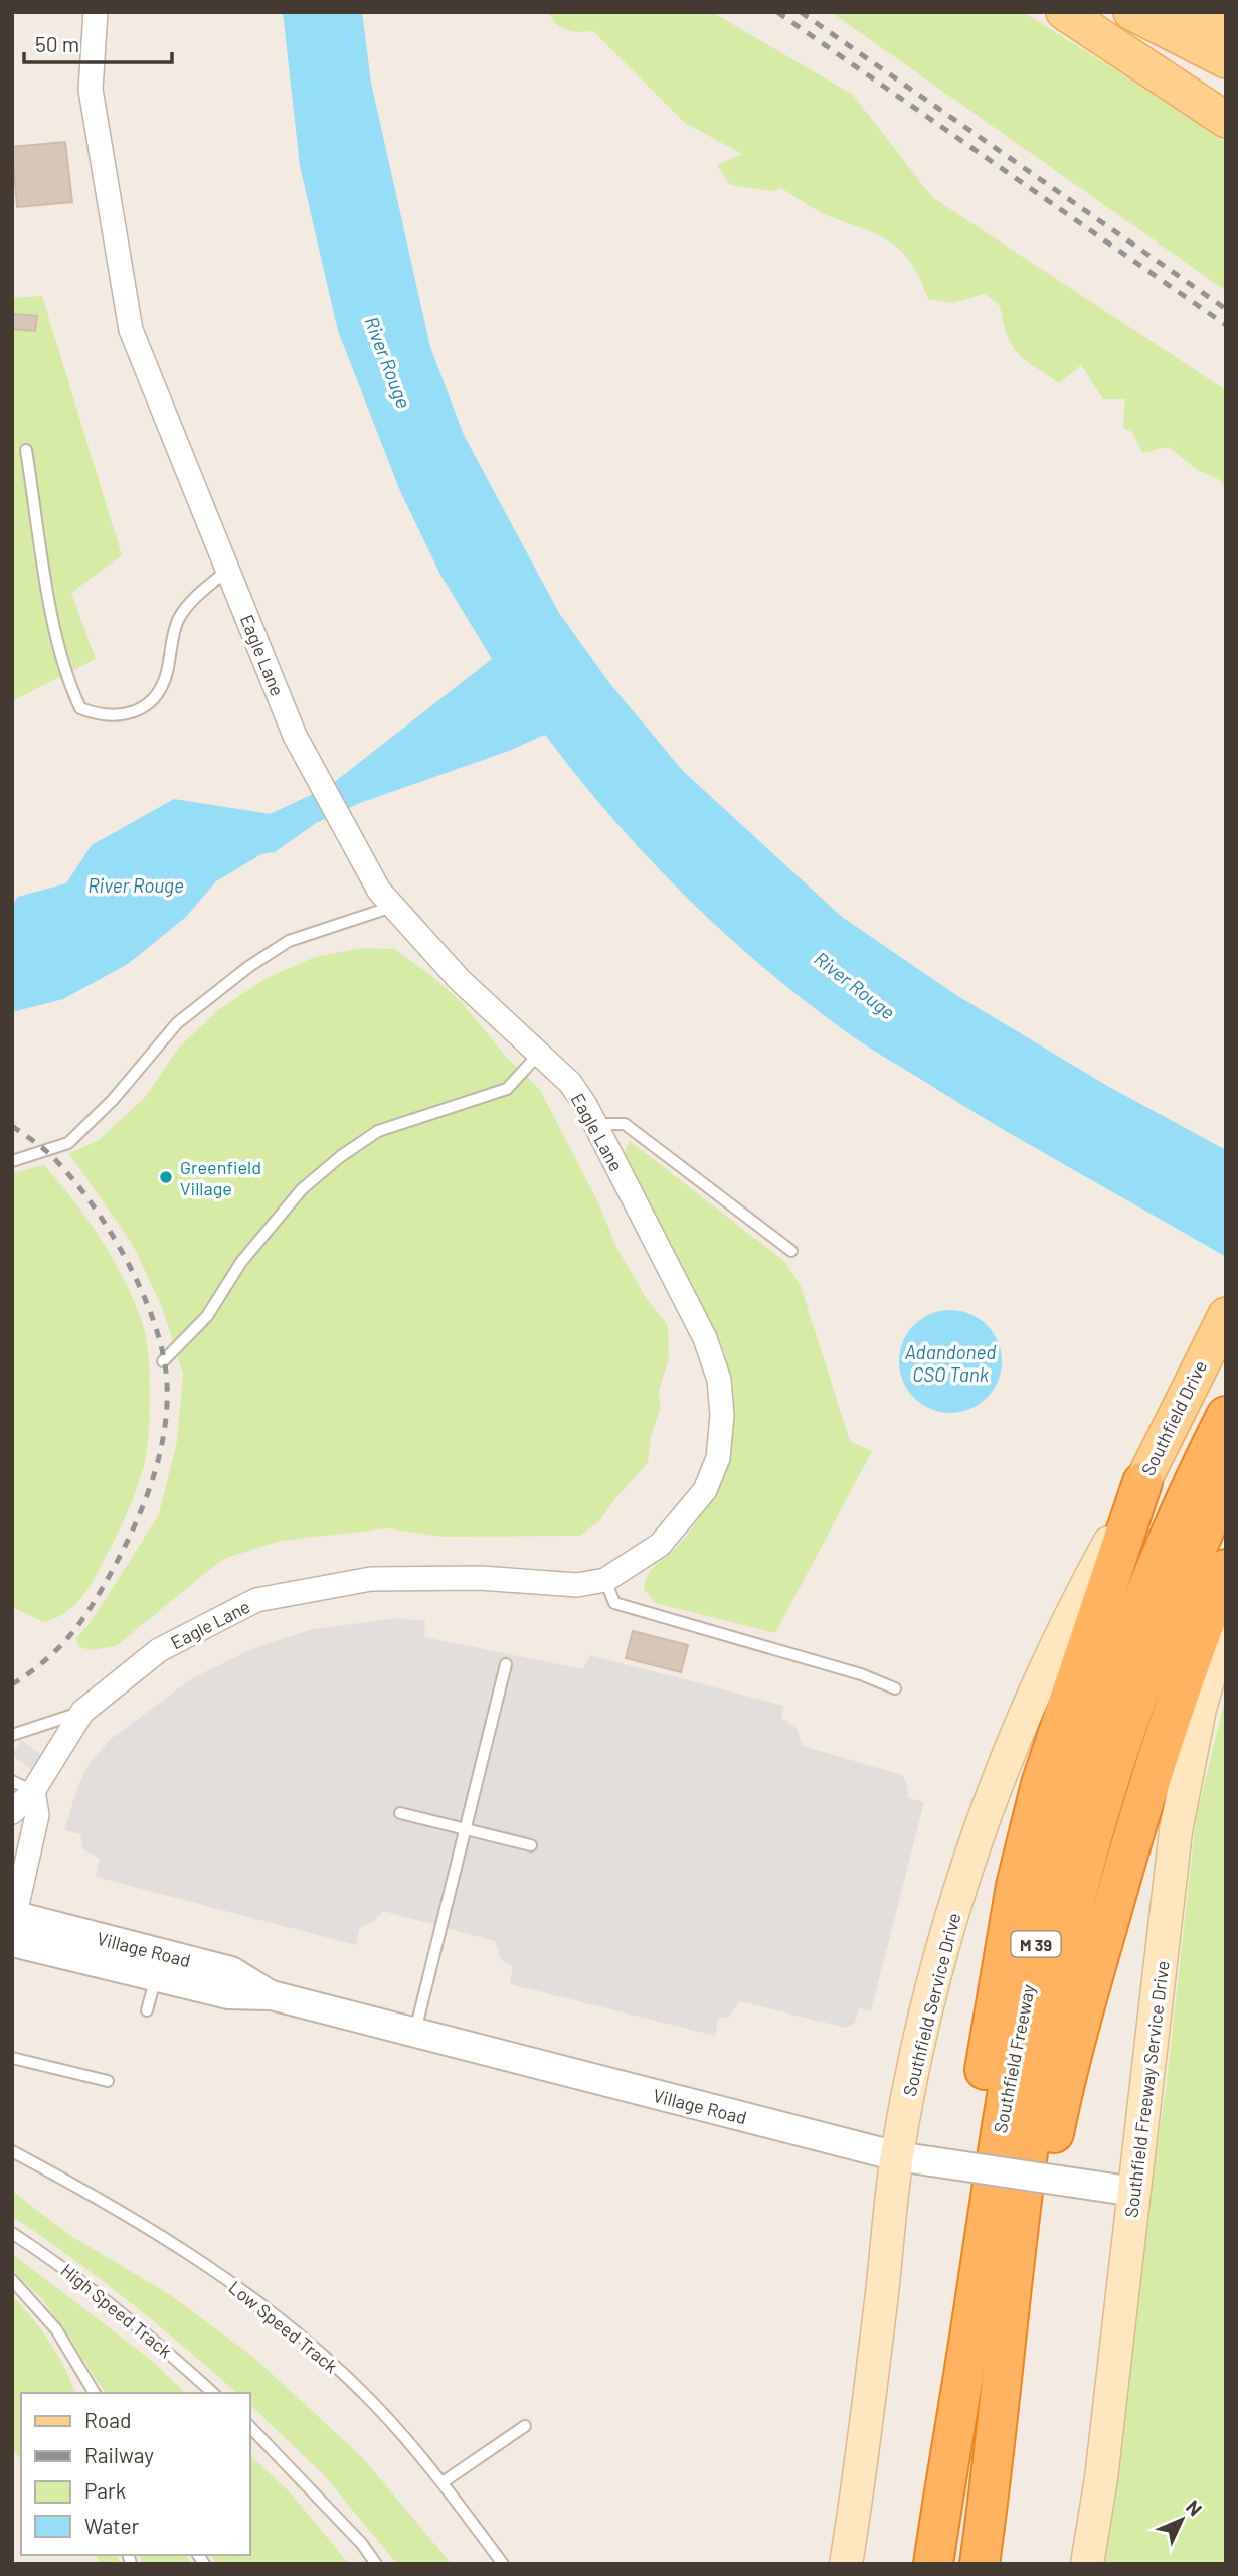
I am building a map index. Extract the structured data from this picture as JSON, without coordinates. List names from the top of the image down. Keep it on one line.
{"streets":{"highway":["M 39","Southfield Freeway"],"main road":["Southfield Drive","Southfield Service Drive","Southfield Freeway Service Drive"],"street":["Eagle Lane","Village Road"],"lane":["High Speed Track","Low Speed Track"]},"crossings":[["Southfield Drive","Southfield Service Drive"],["Village Road","Southfield Service Drive"],["Village Road","Southfield Freeway Service Drive"]],"water":["River Rouge","Adandoned CSO Tank"],"places":["Greenfield Village"],"legend":["Road","Railway","Park","Water"],"scale_bar":"50 m","north":"top right"}
